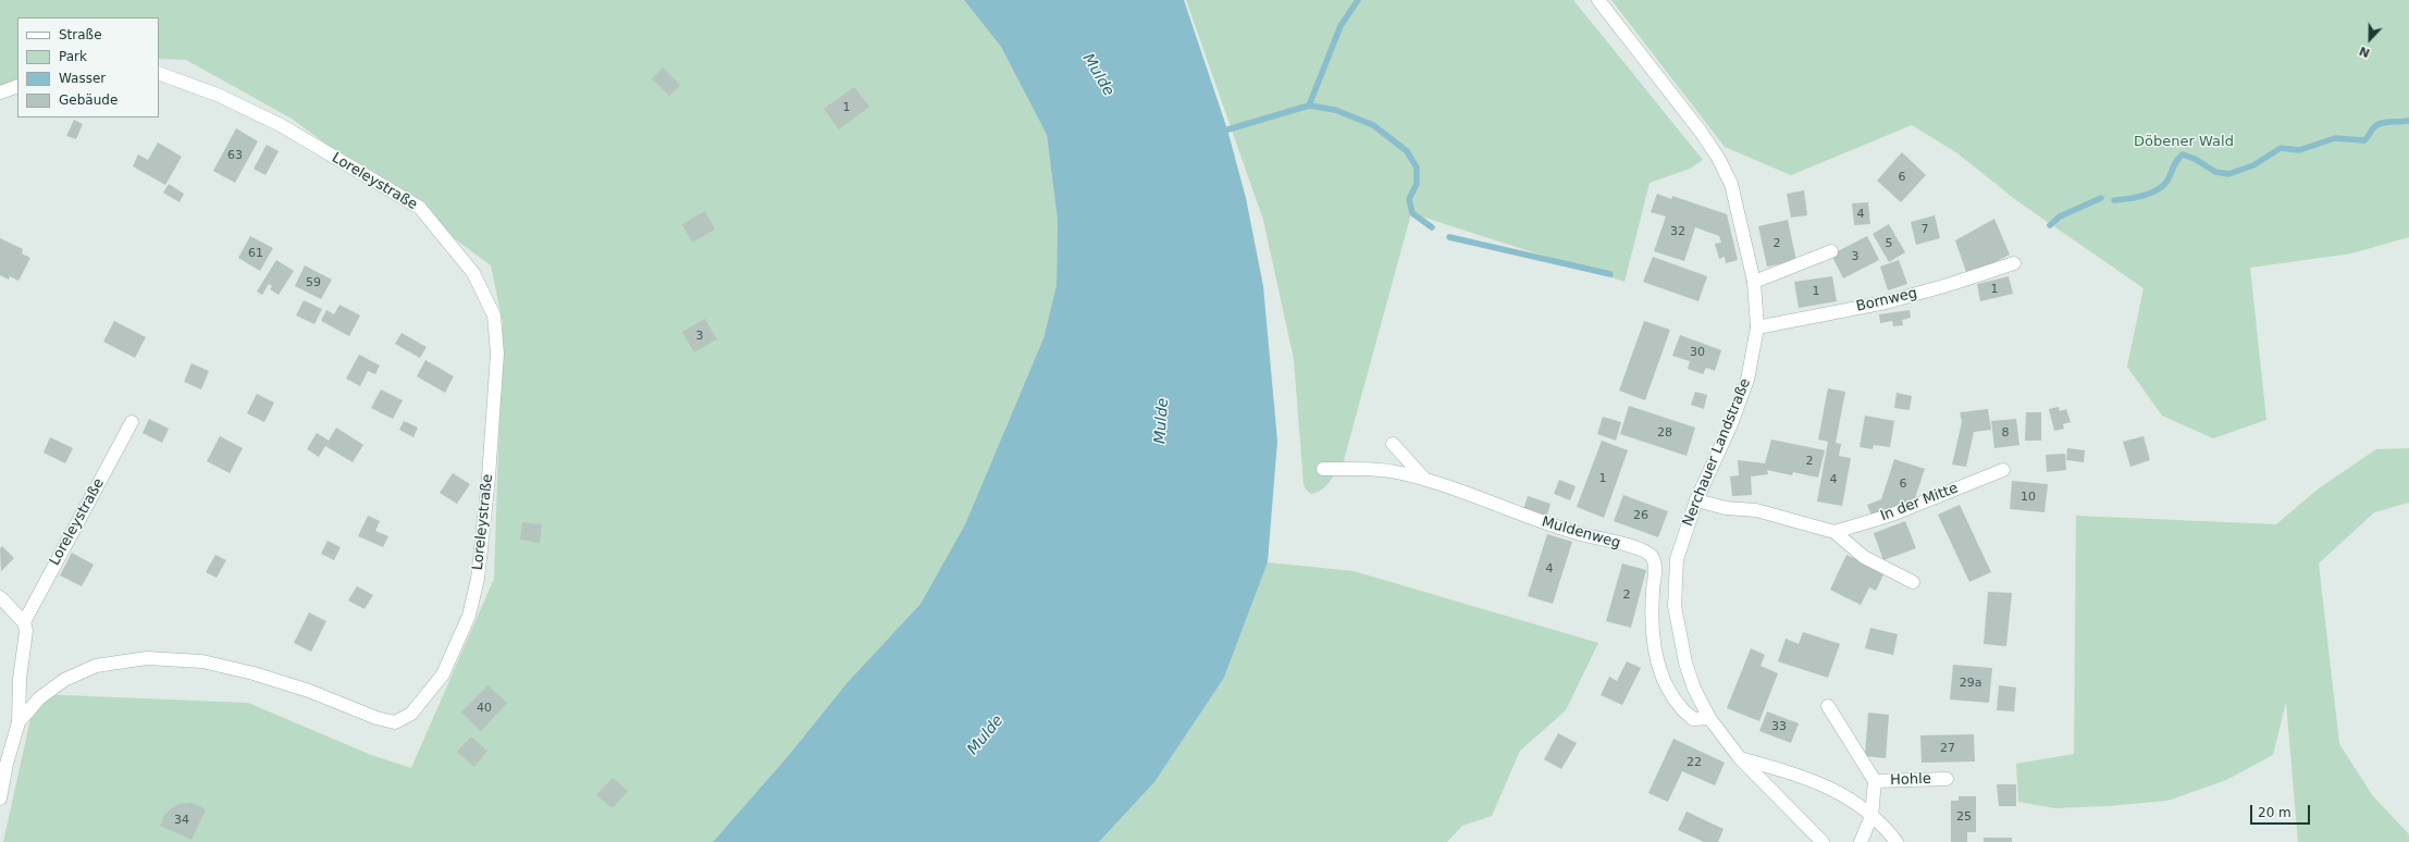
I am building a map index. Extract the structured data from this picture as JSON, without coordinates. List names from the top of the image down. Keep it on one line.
{"streets":{"street":["Loreleystraße","Bornweg","Nerchauer Landstraße","In der Mitte","Muldenweg","Hohle"]},"crossings":[["Bornweg","Nerchauer Landstraße"],["Nerchauer Landstraße","Muldenweg"]],"water":["Mulde"],"parks":["Döbener Wald"],"house_numbers":["1","63","6","4","7","32","2","5","61","3","59","1","1","3","30","28","8","2","1","4","6","10","26","4","2","29a","40","33","27","22","25","34"],"legend":["Straße","Park","Wasser","Gebäude"],"scale_bar":"20 m","north":"bottom"}
